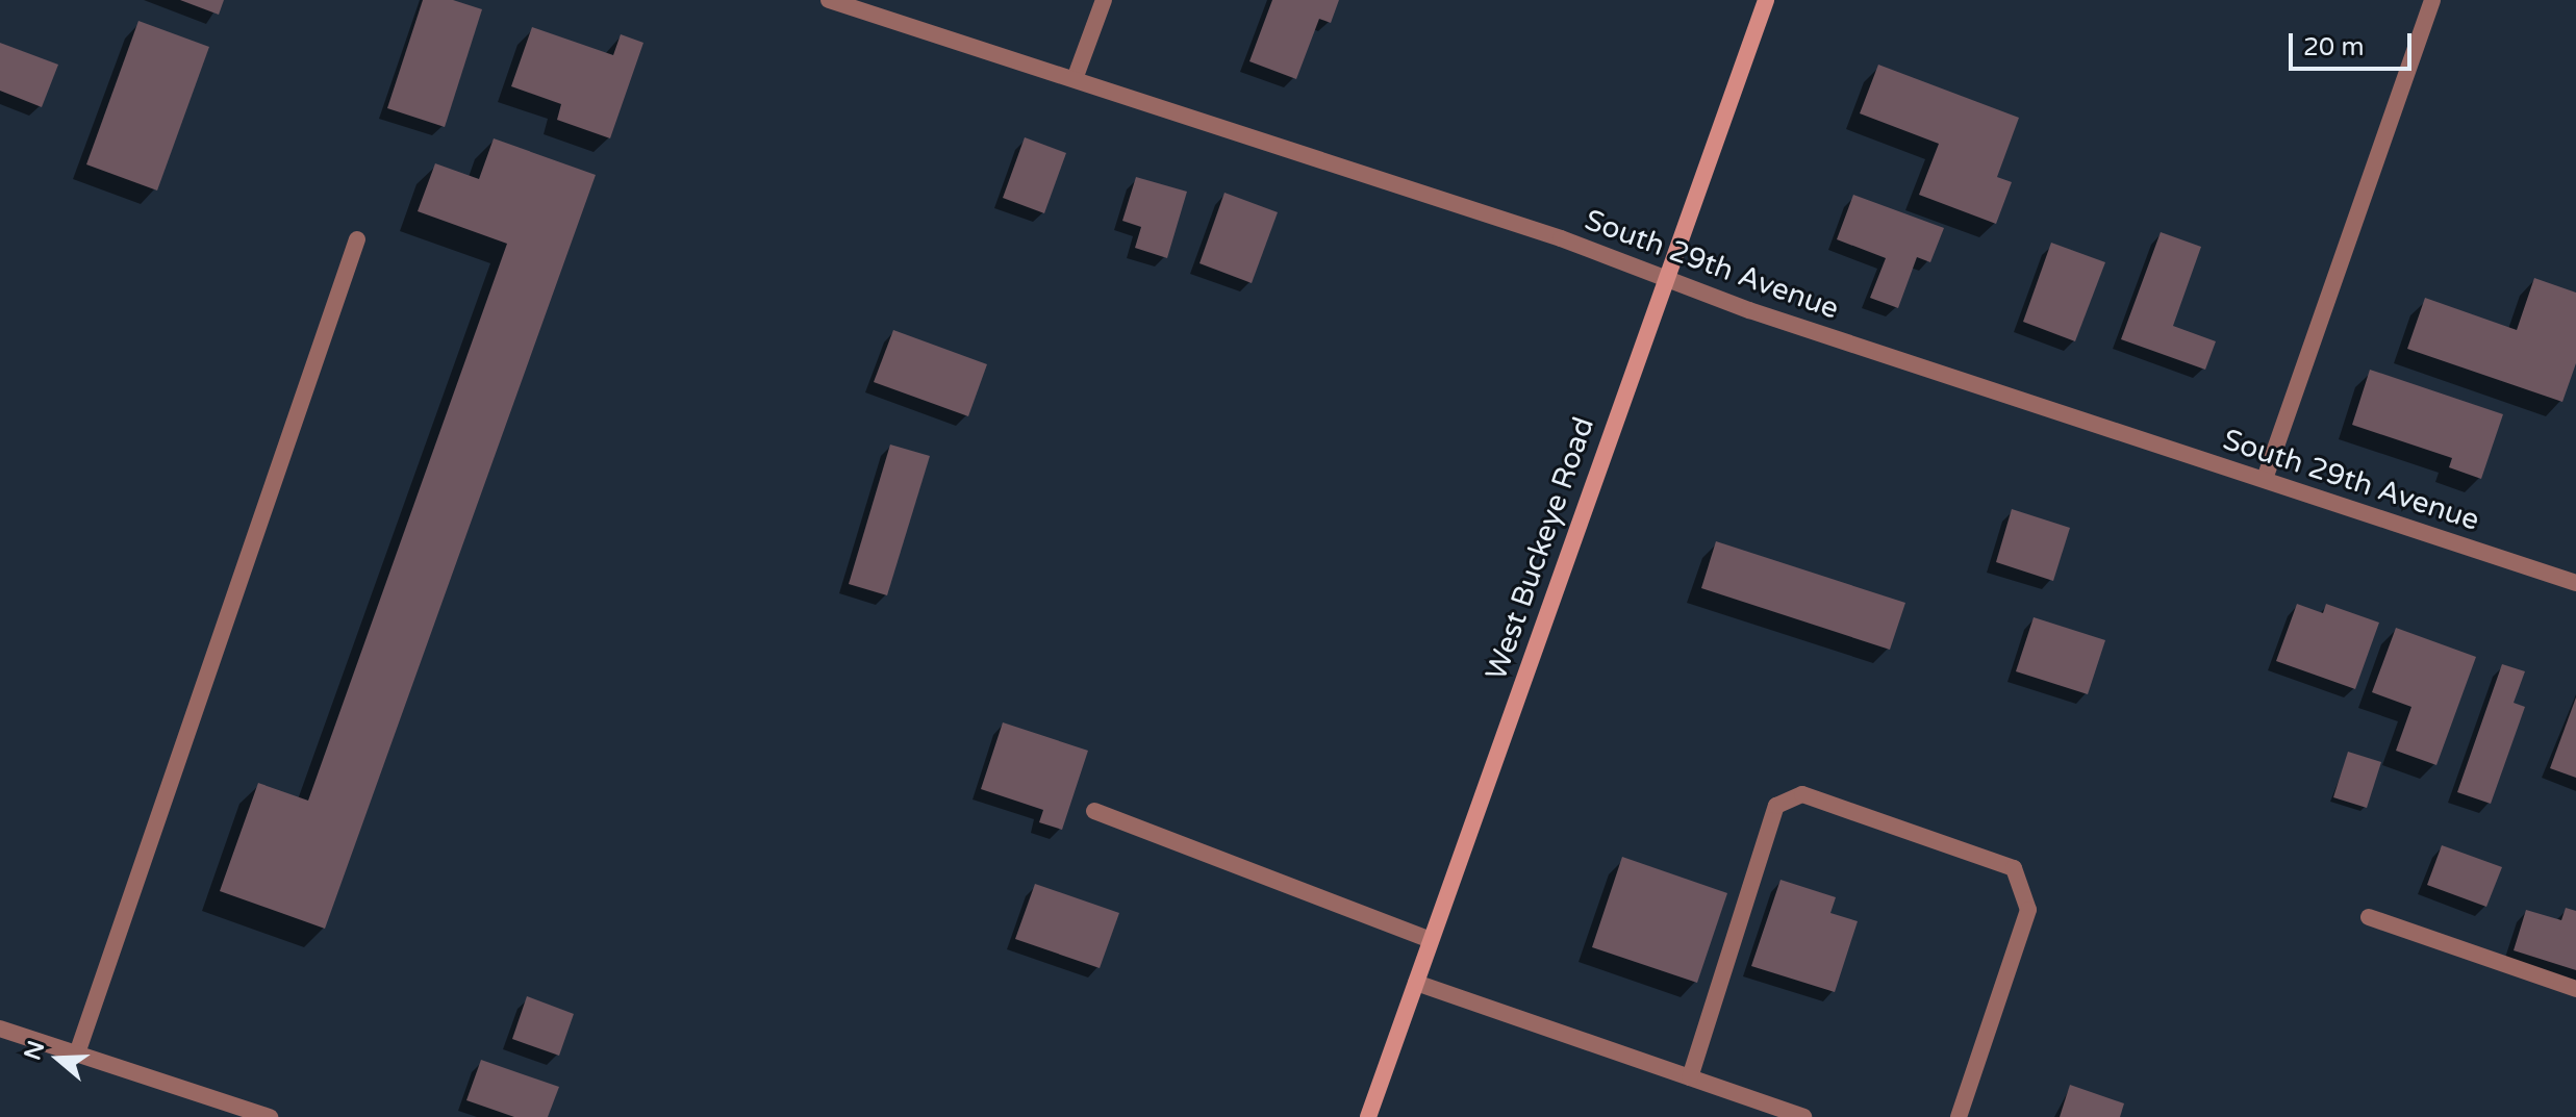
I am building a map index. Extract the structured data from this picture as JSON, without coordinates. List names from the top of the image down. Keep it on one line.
{"streets":{"main road":["West Buckeye Road"],"street":["South 29th Avenue"]},"crossings":[["South 29th Avenue","West Buckeye Road"]],"scale_bar":"20 m","north":"left"}
